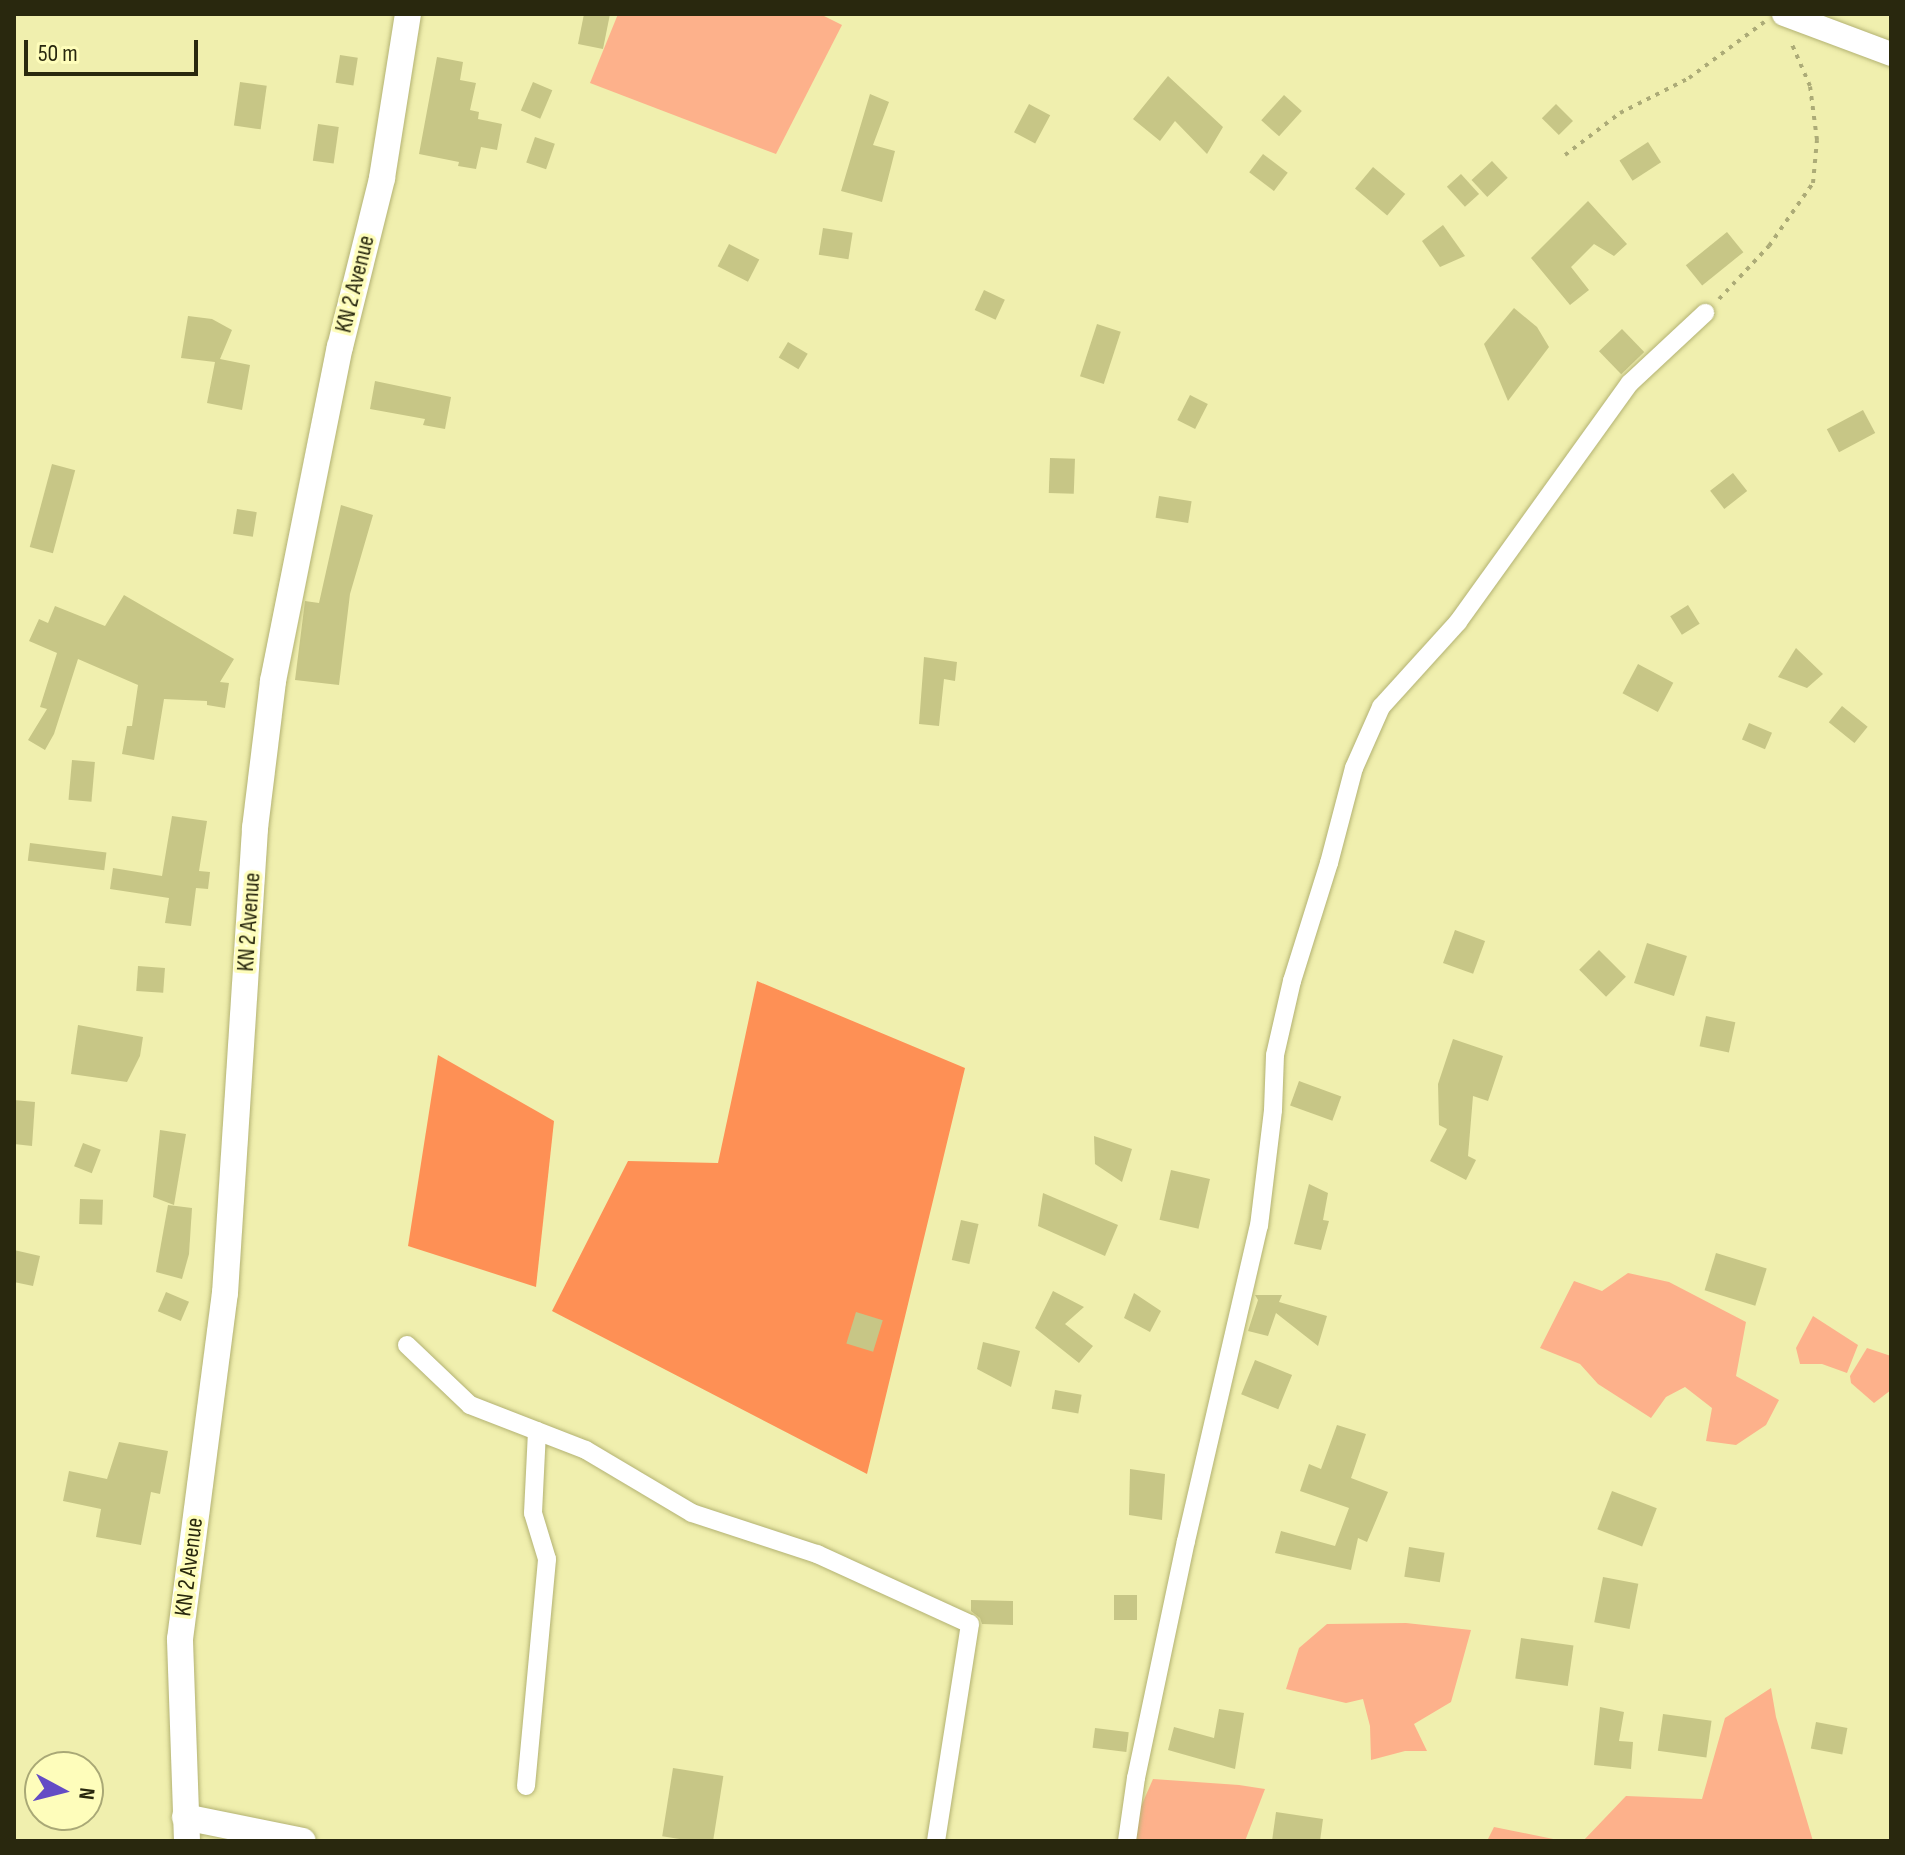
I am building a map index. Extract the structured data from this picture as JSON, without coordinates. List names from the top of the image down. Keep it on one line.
{"streets":{"main road":["KN 2 Avenue"]},"scale_bar":"50 m","north":"right"}
